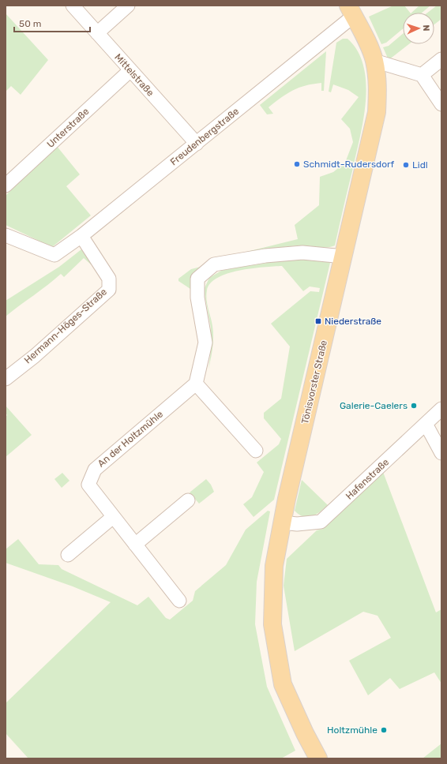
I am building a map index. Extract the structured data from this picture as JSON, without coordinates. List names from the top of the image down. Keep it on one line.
{"streets":{"main road":["Tönisvorster Straße"],"street":["Mittelstraße","Unterstraße","Freudenbergstraße","Hermann-Höges-Straße","An der Holtzmühle","Hafenstraße"]},"crossings":[["Mittelstraße","Unterstraße"],["Mittelstraße","Freudenbergstraße"],["Freudenbergstraße","Hermann-Höges-Straße"],["Freudenbergstraße","Tönisvorster Straße"],["Tönisvorster Straße","Hafenstraße"]],"places":{"other":["Schmidt-Rudersdorf","Lidl","Galerie-Caelers","Holtzmühle"],"transit":["Niederstraße"]},"scale_bar":"50 m","north":"right"}
